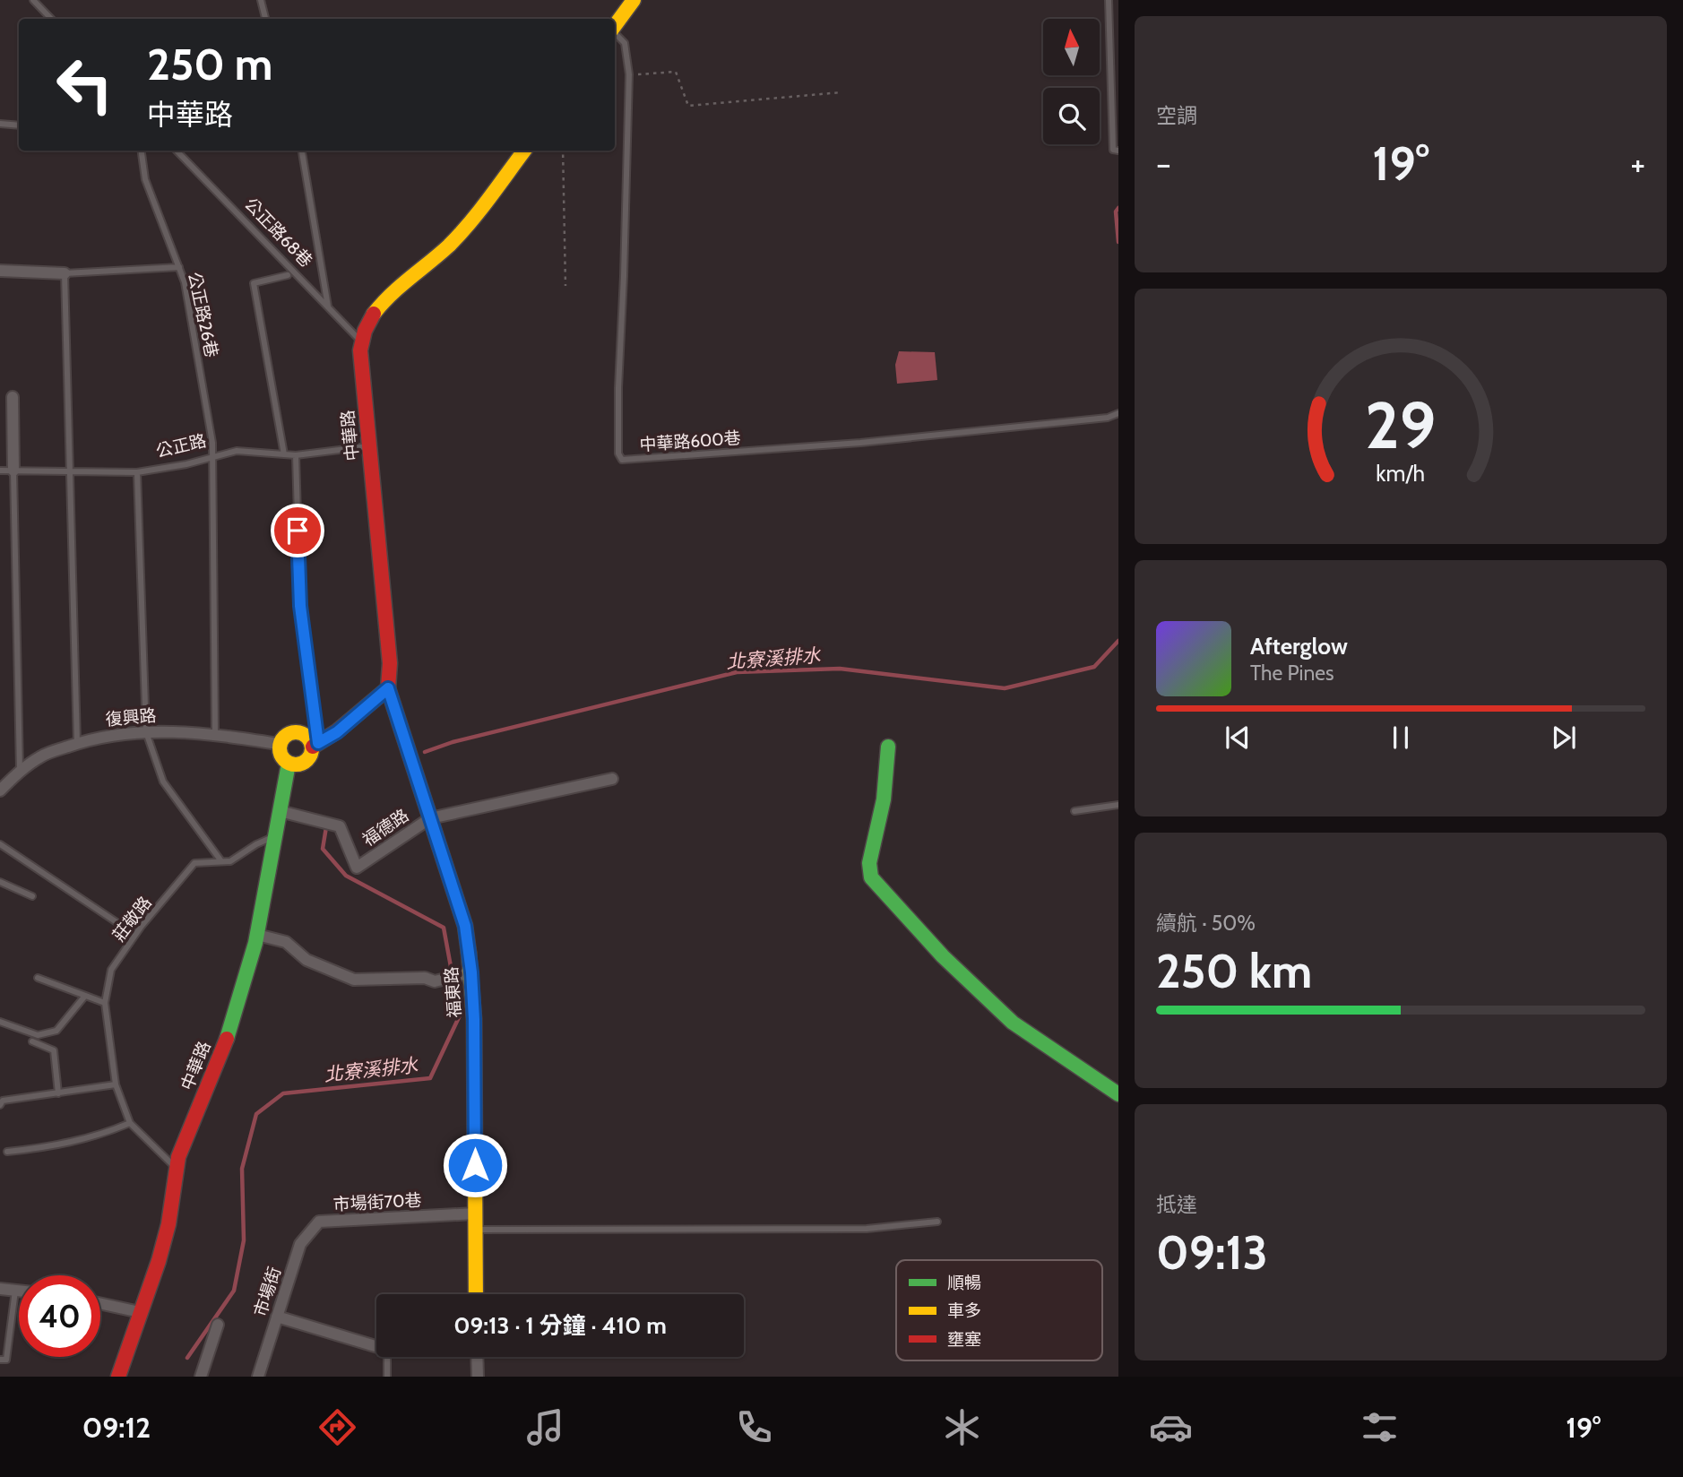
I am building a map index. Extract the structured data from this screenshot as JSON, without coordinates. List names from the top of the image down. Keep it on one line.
{"streets":{"street":["中華路","復興路","福德路","福東路","市場街70巷","市場街"],"lane":["公正路68巷","公正路26巷","中華路600巷","公正路","莊敬路"]},"crossings":[["公正路68巷","中華路"],["公正路26巷","公正路"],["公正路26巷","復興路"],["中華路","公正路"],["中華路","復興路"],["中華路","福德路"],["中華路","莊敬路"],["中華路","福東路"],["福德路","福東路"],["福東路","市場街70巷"],["市場街70巷","市場街"]],"water":["北寮溪排水"],"legend":["順暢","車多","壅塞"],"north":"top","page":{"tile":["空調",["續航 · 50%","250 km"],["抵達","09:13"]],"turn":["250 m","中華路"],"heat":["−","19°","+"],"song":["Afterglow","The Pines"],"limit":"40","trip":"09:13 · 1 分鐘 · 410 m","tabs":["09:12","19°"],"gauge":["29","km/h"]}}
